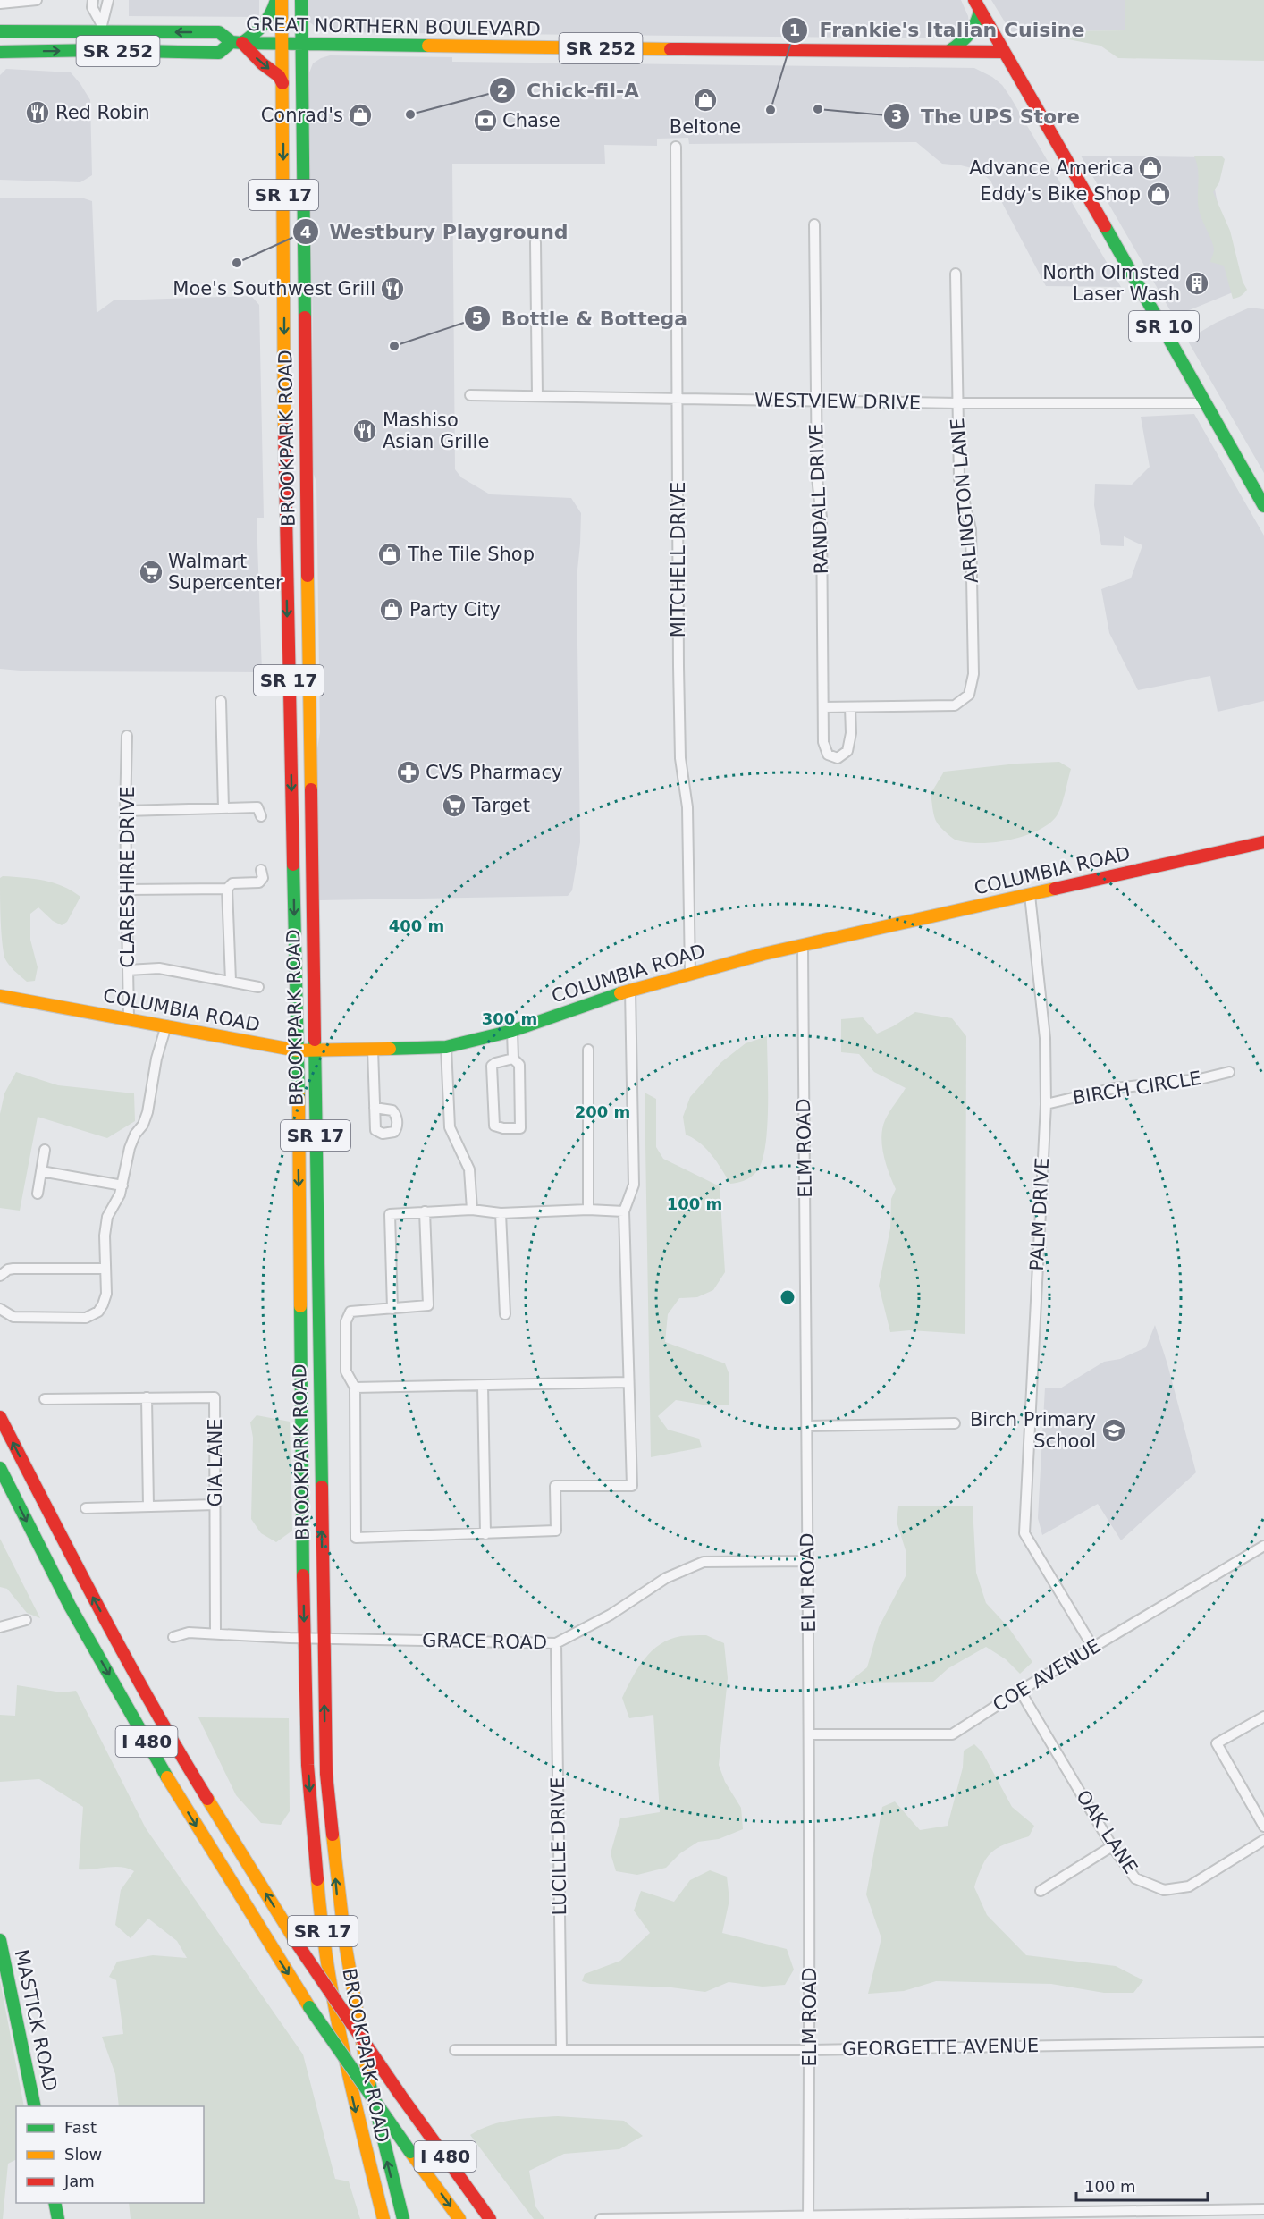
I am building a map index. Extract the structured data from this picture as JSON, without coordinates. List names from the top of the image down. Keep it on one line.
{"streets":{"main road":["GREAT NORTHERN BOULEVARD","SR 252","SR 17","SR 10","BROOKPARK ROAD","COLUMBIA ROAD","I 480","MASTICK ROAD"],"street":["WESTVIEW DRIVE","RANDALL DRIVE","ARLINGTON LANE","MITCHELL DRIVE","CLARESHIRE DRIVE","BIRCH CIRCLE","ELM ROAD","PALM DRIVE","GIA LANE","GRACE ROAD","COE AVENUE","OAK LANE","LUCILLE DRIVE","GEORGETTE AVENUE"]},"crossings":[["GREAT NORTHERN BOULEVARD","SR 10"],["GREAT NORTHERN BOULEVARD","BROOKPARK ROAD"],["SR 10","WESTVIEW DRIVE"],["WESTVIEW DRIVE","RANDALL DRIVE"],["WESTVIEW DRIVE","ARLINGTON LANE"],["WESTVIEW DRIVE","MITCHELL DRIVE"],["BROOKPARK ROAD","COLUMBIA ROAD"],["BROOKPARK ROAD","GRACE ROAD"],["RANDALL DRIVE","ARLINGTON LANE"],["MITCHELL DRIVE","COLUMBIA ROAD"],["COLUMBIA ROAD","CLARESHIRE DRIVE"],["COLUMBIA ROAD","ELM ROAD"],["COLUMBIA ROAD","PALM DRIVE"],["BIRCH CIRCLE","PALM DRIVE"],["ELM ROAD","GRACE ROAD"],["ELM ROAD","COE AVENUE"],["ELM ROAD","GEORGETTE AVENUE"],["PALM DRIVE","COE AVENUE"],["GIA LANE","GRACE ROAD"],["GRACE ROAD","LUCILLE DRIVE"],["COE AVENUE","OAK LANE"],["LUCILLE DRIVE","GEORGETTE AVENUE"]],"places":{"shop":["Beltone","Conrad's","Advance America","Eddy's Bike Shop","The Tile Shop","Party City"],"other":["The UPS Store","Frankie's Italian Cuisine","Chick-fil-A","Westbury Playground","Bottle & Bottega"],"restaurant":["Red Robin","Moe's Southwest Grill","Mashiso Asian Grille"],"bank":["Chase"],"building":["North Olmsted Laser Wash"],"supermarket":["Walmart Supercenter","Target"],"pharmacy":["CVS Pharmacy"],"school or university":["Birch Primary School"]},"legend":["Fast","Slow","Jam"],"scale_bar":"100 m","rings":["400 m","300 m","200 m","100 m"]}
